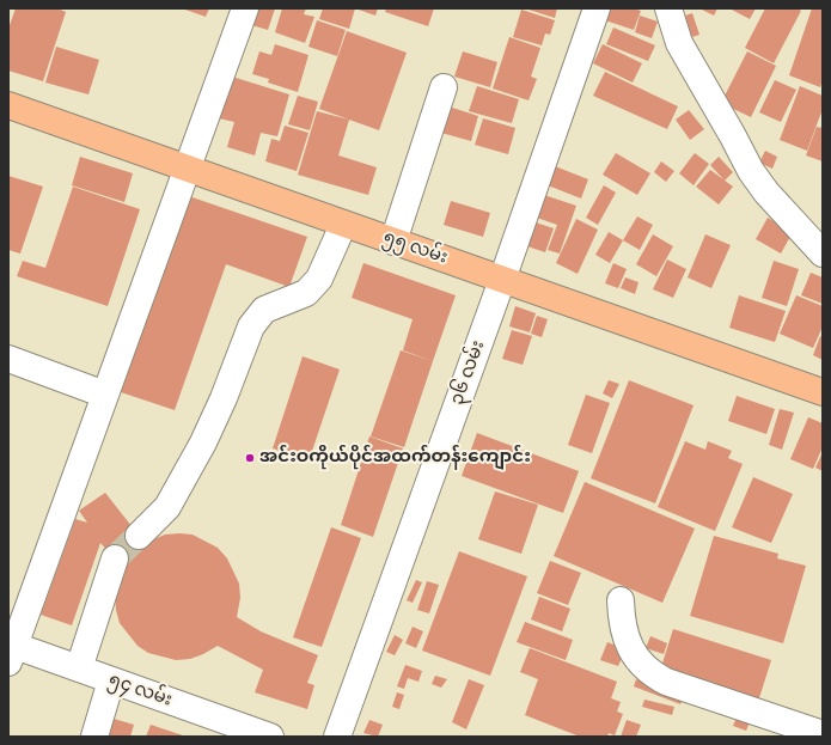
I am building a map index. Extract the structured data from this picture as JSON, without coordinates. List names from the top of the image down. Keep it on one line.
{"streets":{"main road":["၅၅ လမ်း"],"street":["၃၆ လမ်း","၅၄ လမ်း"]},"crossings":[["၅၅ လမ်း","၃၆ လမ်း"]],"places":["အင်းဝကိုယ်ပိုင်အထက်တန်းကျောင်း"]}
